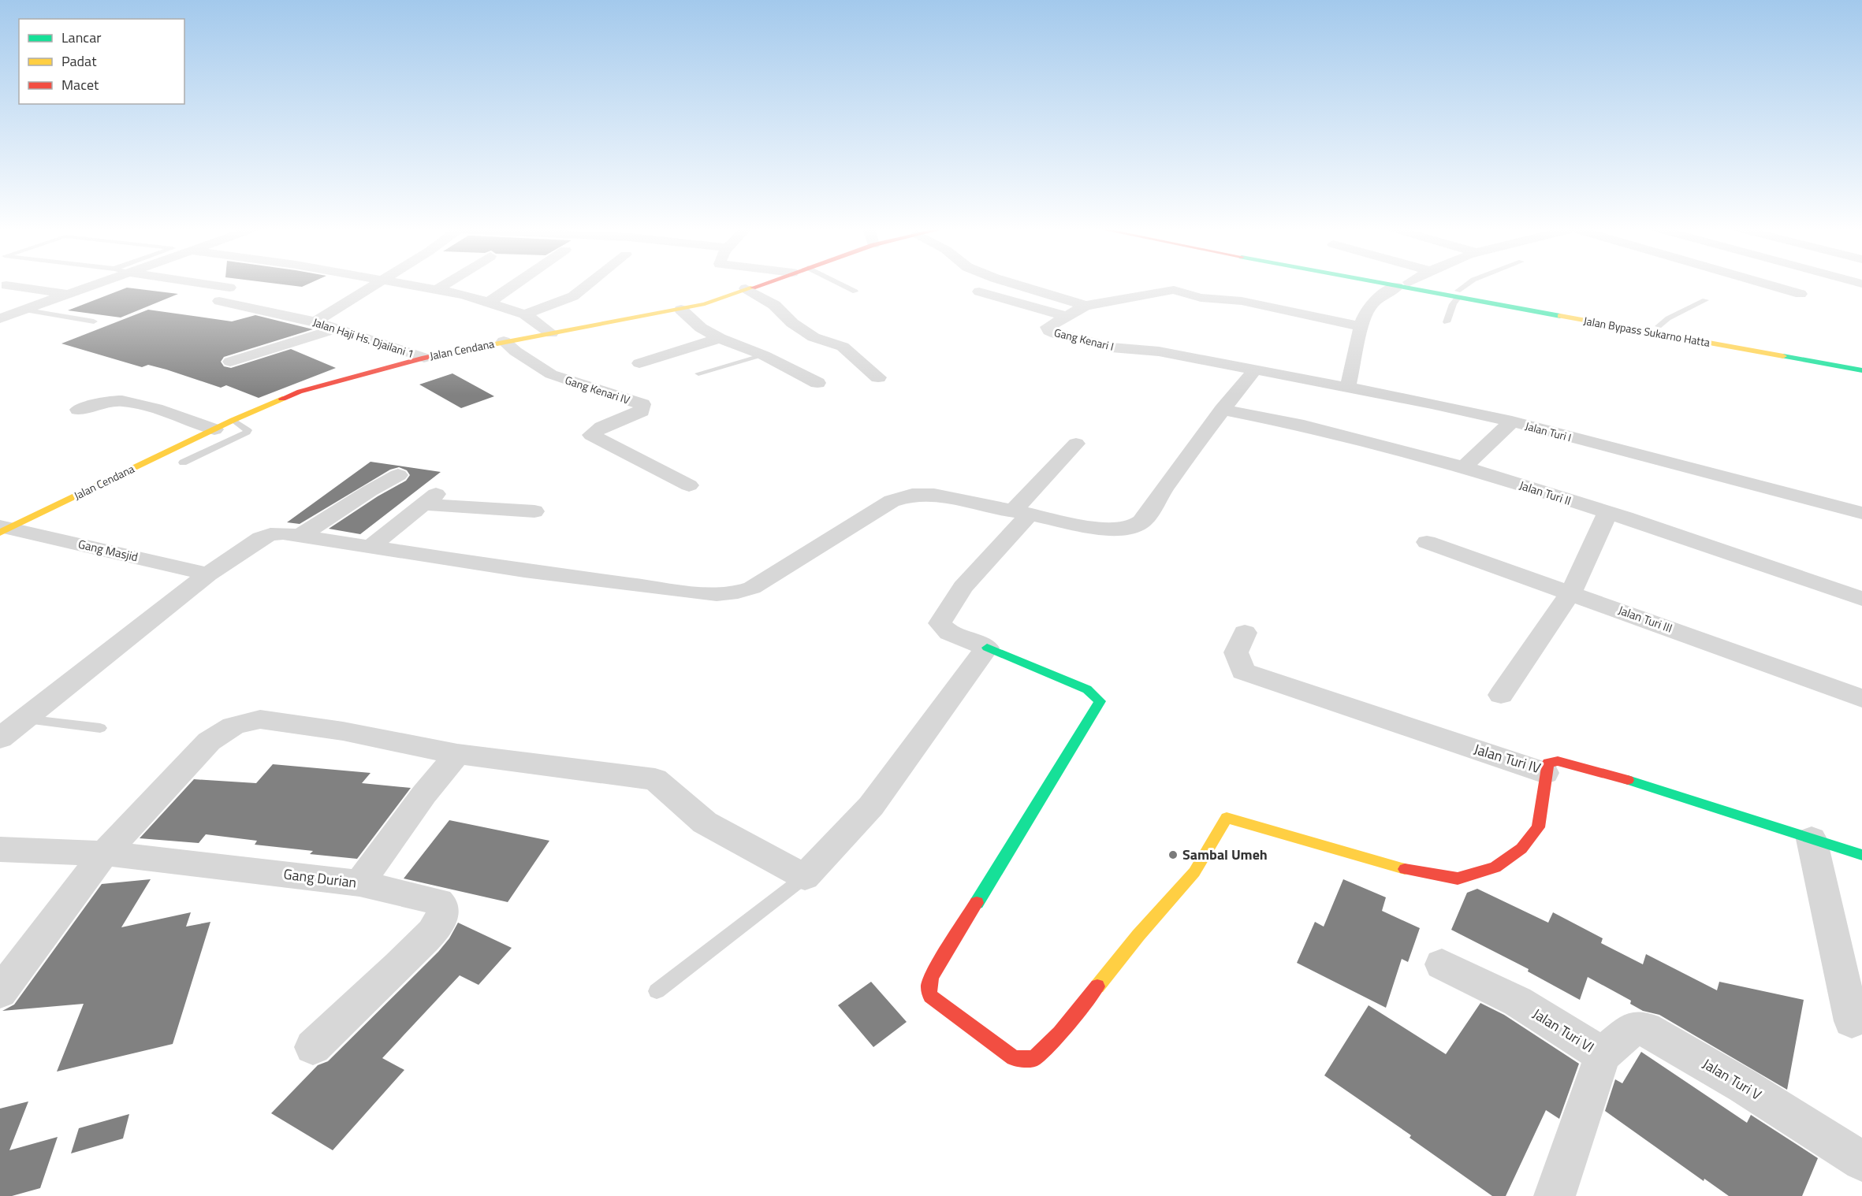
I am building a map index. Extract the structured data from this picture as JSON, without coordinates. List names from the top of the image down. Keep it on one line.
{"streets":{"main road":["Jalan Bypass Sukarno Hatta","Jalan Cendana","Jalan Turi IV"],"street":["Jalan Haji Hs. Djailani 1","Gang Kenari I","Gang Kenari IV","Jalan Turi I","Jalan Turi II","Gang Masjid","Jalan Turi III","Gang Durian","Jalan Turi VI","Jalan Turi V"]},"crossings":[["Jalan Haji Hs. Djailani 1","Jalan Cendana"],["Gang Kenari I","Jalan Turi I"],["Jalan Cendana","Gang Kenari IV"],["Jalan Cendana","Gang Masjid"],["Jalan Turi VI","Jalan Turi V"]],"places":["Sambal Umeh"],"legend":["Lancar","Padat","Macet"]}
